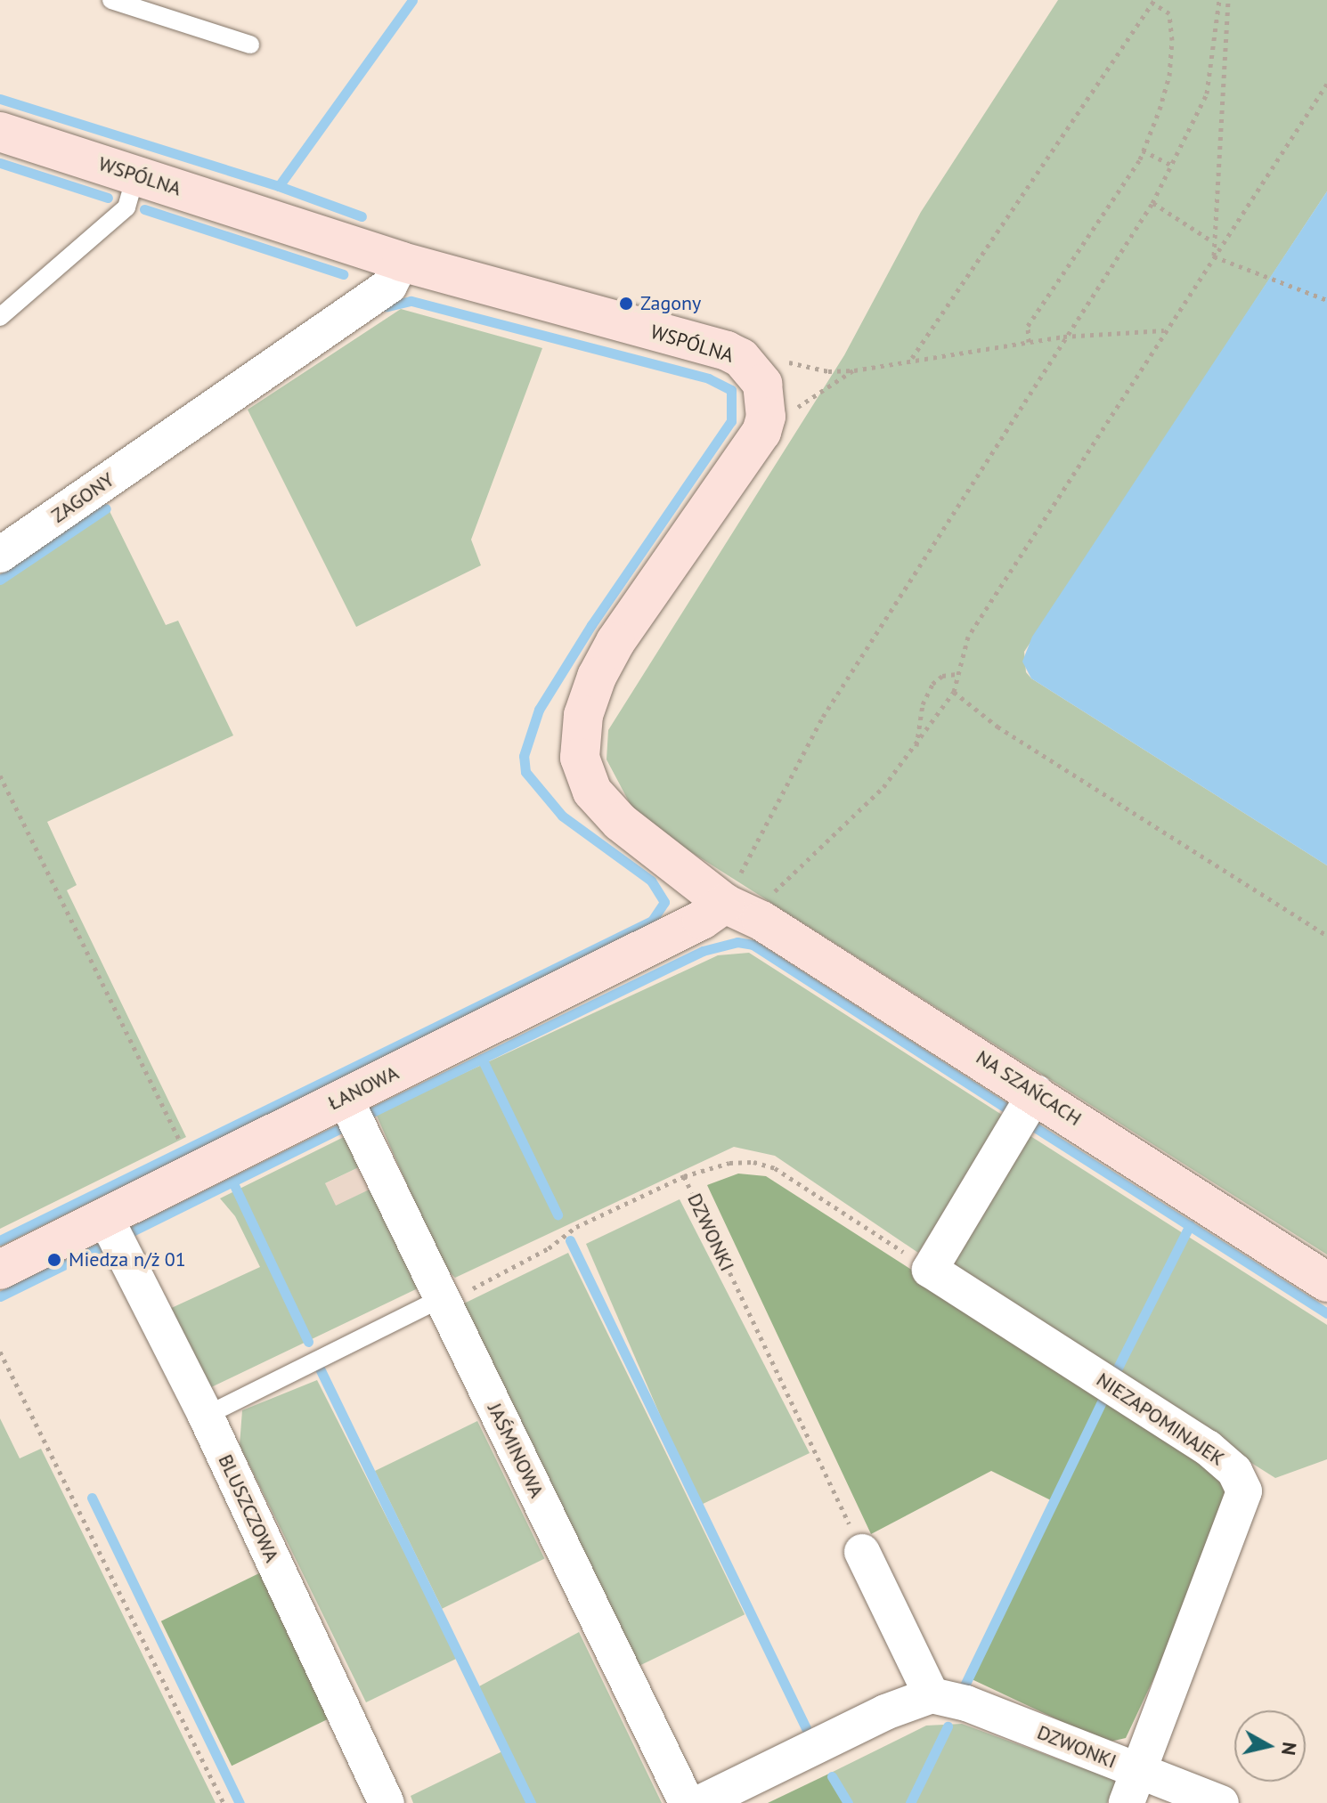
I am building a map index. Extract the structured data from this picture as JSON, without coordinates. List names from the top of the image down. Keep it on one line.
{"streets":{"street":["WSPÓLNA","ZAGONY","ŁANOWA","NA SZAŃCACH","DZWONKI","NIEZAPOMINAJEK","JAŚMINOWA","BLUSZCZOWA"]},"crossings":[["WSPÓLNA","ZAGONY"],["WSPÓLNA","ŁANOWA"],["WSPÓLNA","NA SZAŃCACH"],["ŁANOWA","NA SZAŃCACH"],["ŁANOWA","JAŚMINOWA"],["ŁANOWA","BLUSZCZOWA"],["DZWONKI","NIEZAPOMINAJEK"],["DZWONKI","JAŚMINOWA"]],"places":["Zagony","Miedza n/ż 01"],"north":"right"}
